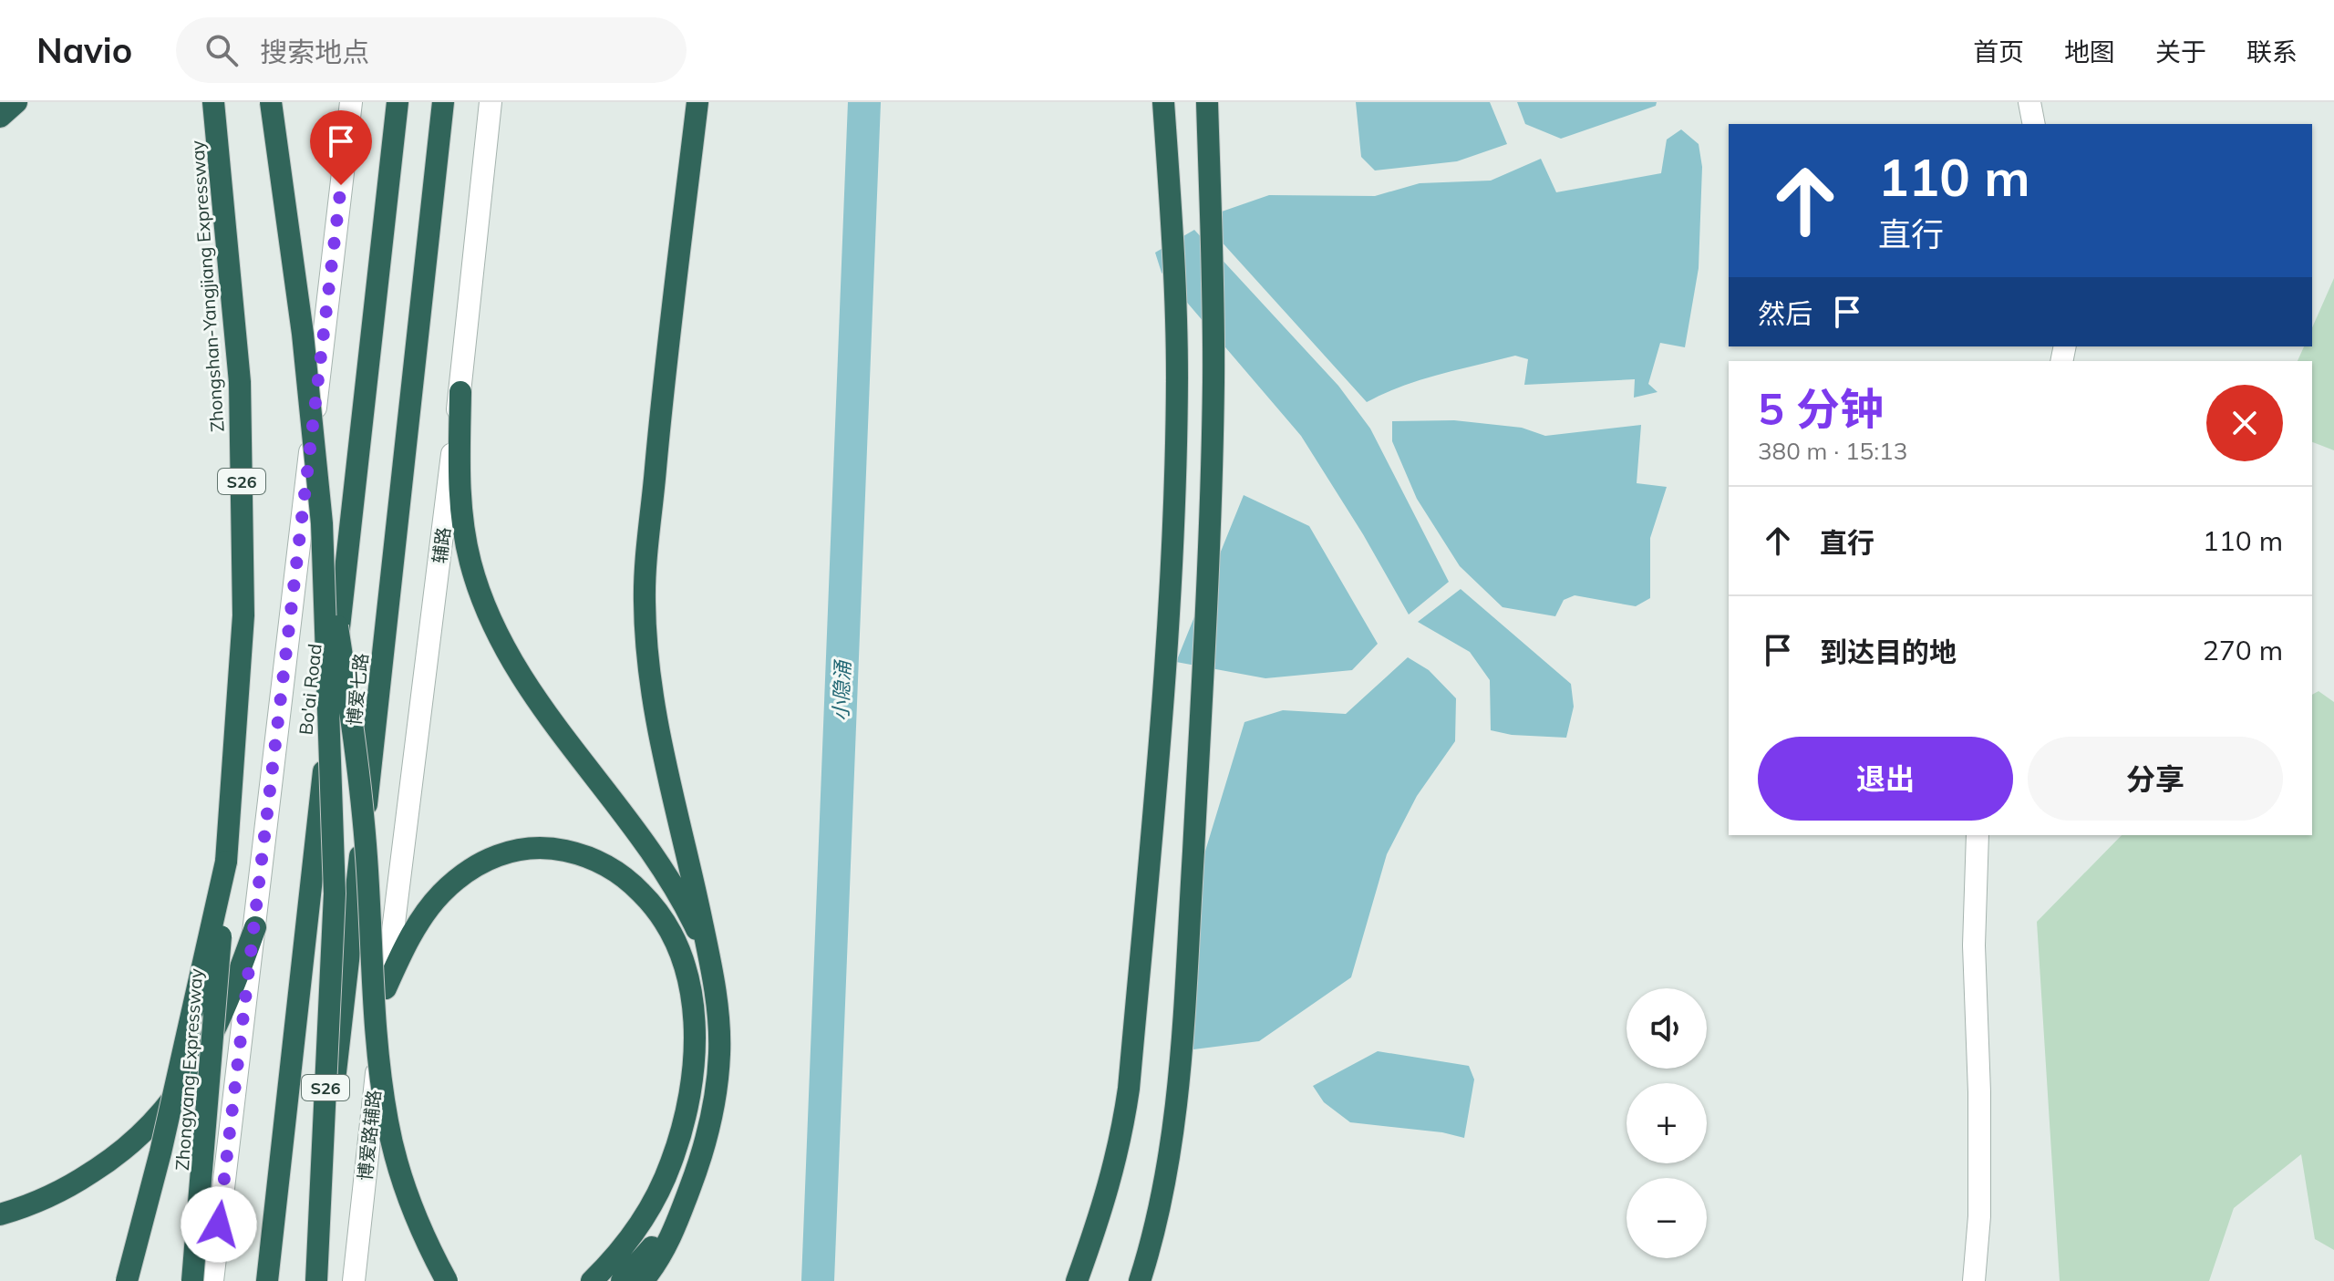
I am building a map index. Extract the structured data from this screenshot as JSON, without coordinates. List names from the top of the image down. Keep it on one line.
{"streets":{"highway":["Zhongshan-Yangjiang Expressway","S26","Bo'ai Road","博爱七路","Zhongyang Expressway"],"street":["辅路","博爱路辅路"]},"crossings":[["Zhongshan-Yangjiang Expressway","Zhongyang Expressway"],["S26","博爱七路"],["辅路","博爱路辅路"]],"water":["小隐涌"],"page":{"header":"Navio","search":"搜索地点","nav":["首页","地图","关于","联系"],"turn":["110 m","直行"],"then":"然后","heading":["5 分钟","380 m · 15:13"],"list":[{"name":"直行","value":"110 m"},{"name":"到达目的地","value":"270 m"}],"buttons":["退出","分享"],"map_buttons":["+","−"]}}
